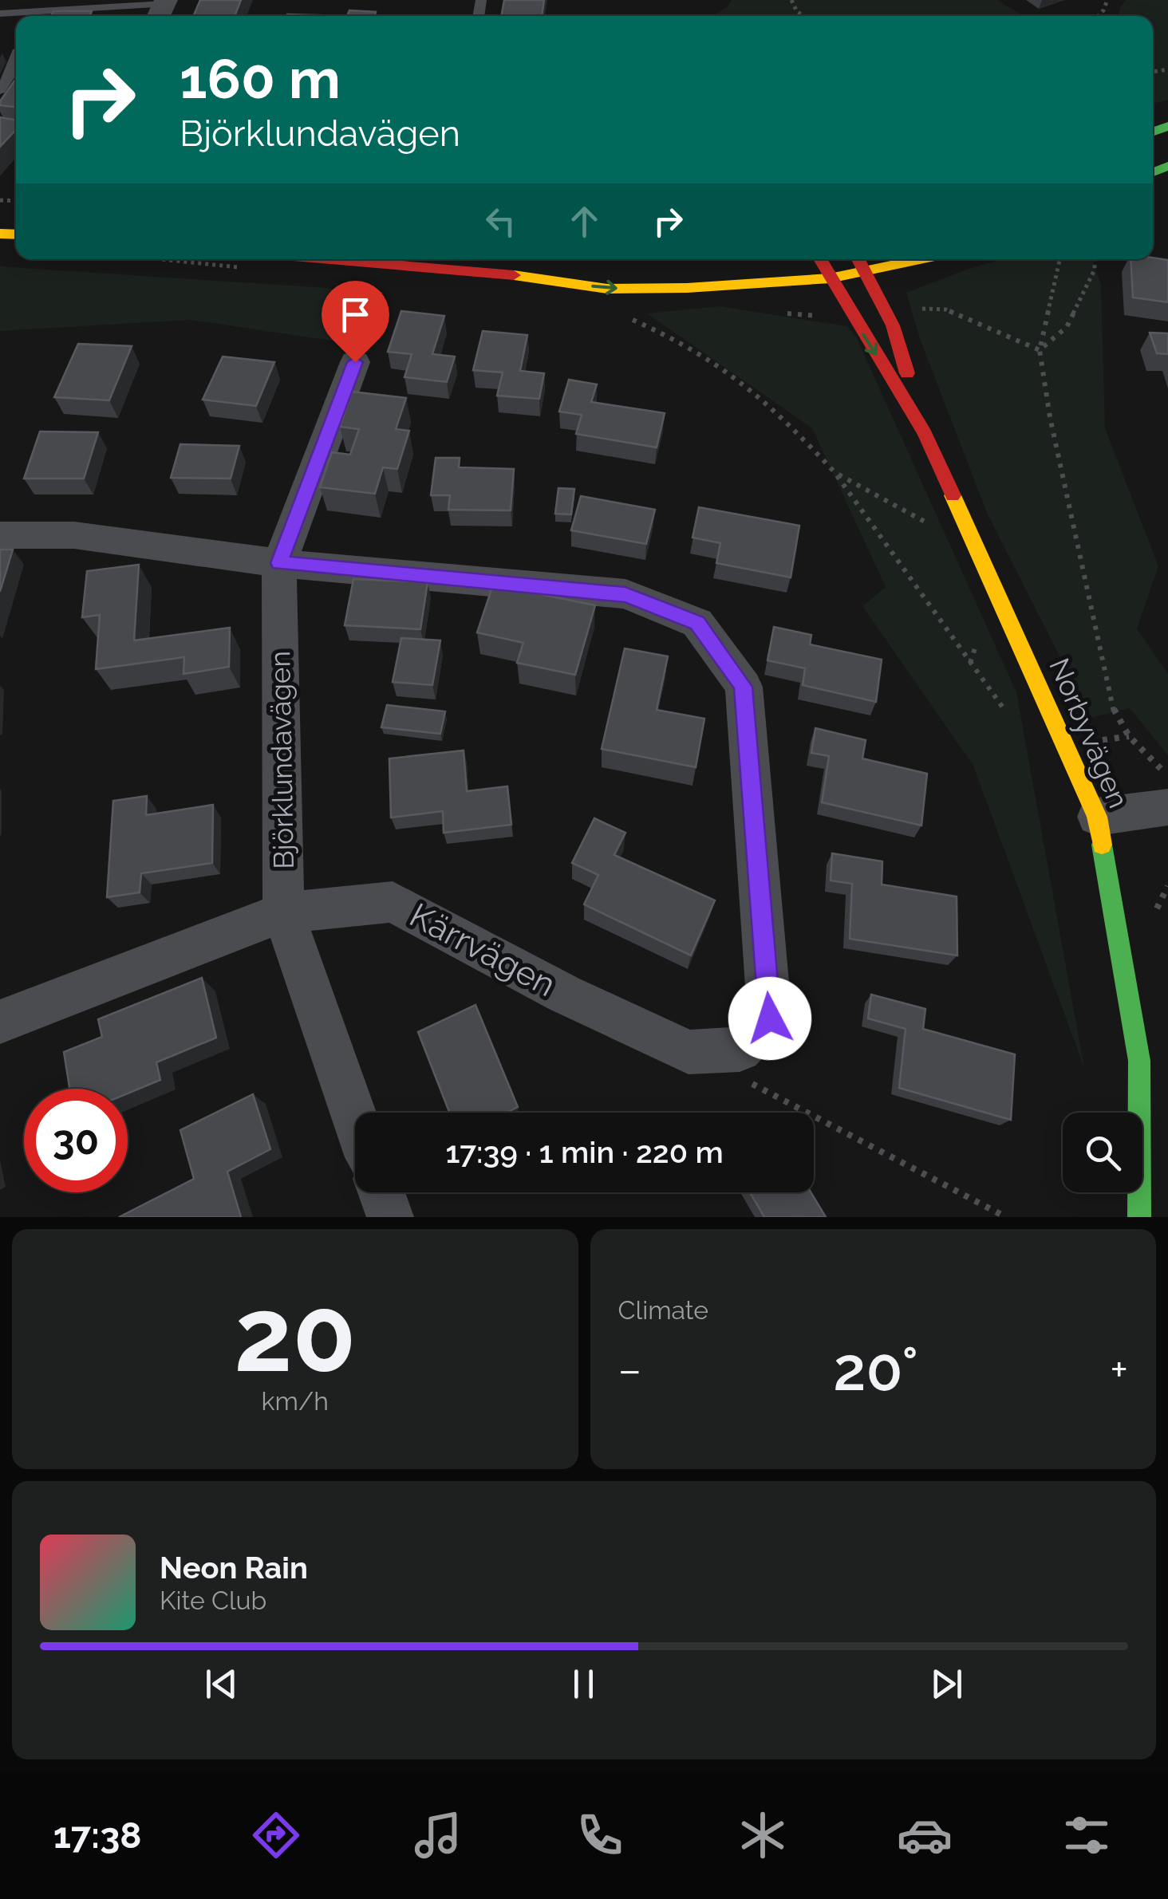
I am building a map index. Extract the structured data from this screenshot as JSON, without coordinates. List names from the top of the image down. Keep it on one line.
{"streets":{"street":["Norbyvägen","Björklundavägen","Kärrvägen"]},"crossings":[["Björklundavägen","Kärrvägen"]],"page":{"turn":["160 m","Björklundavägen"],"limit":"30","trip":"17:39 · 1 min · 220 m","tile":[["20","km/h"],"Climate"],"heat":["−","20°","+"],"song":["Neon Rain","Kite Club"],"tabs":"17:38"}}
